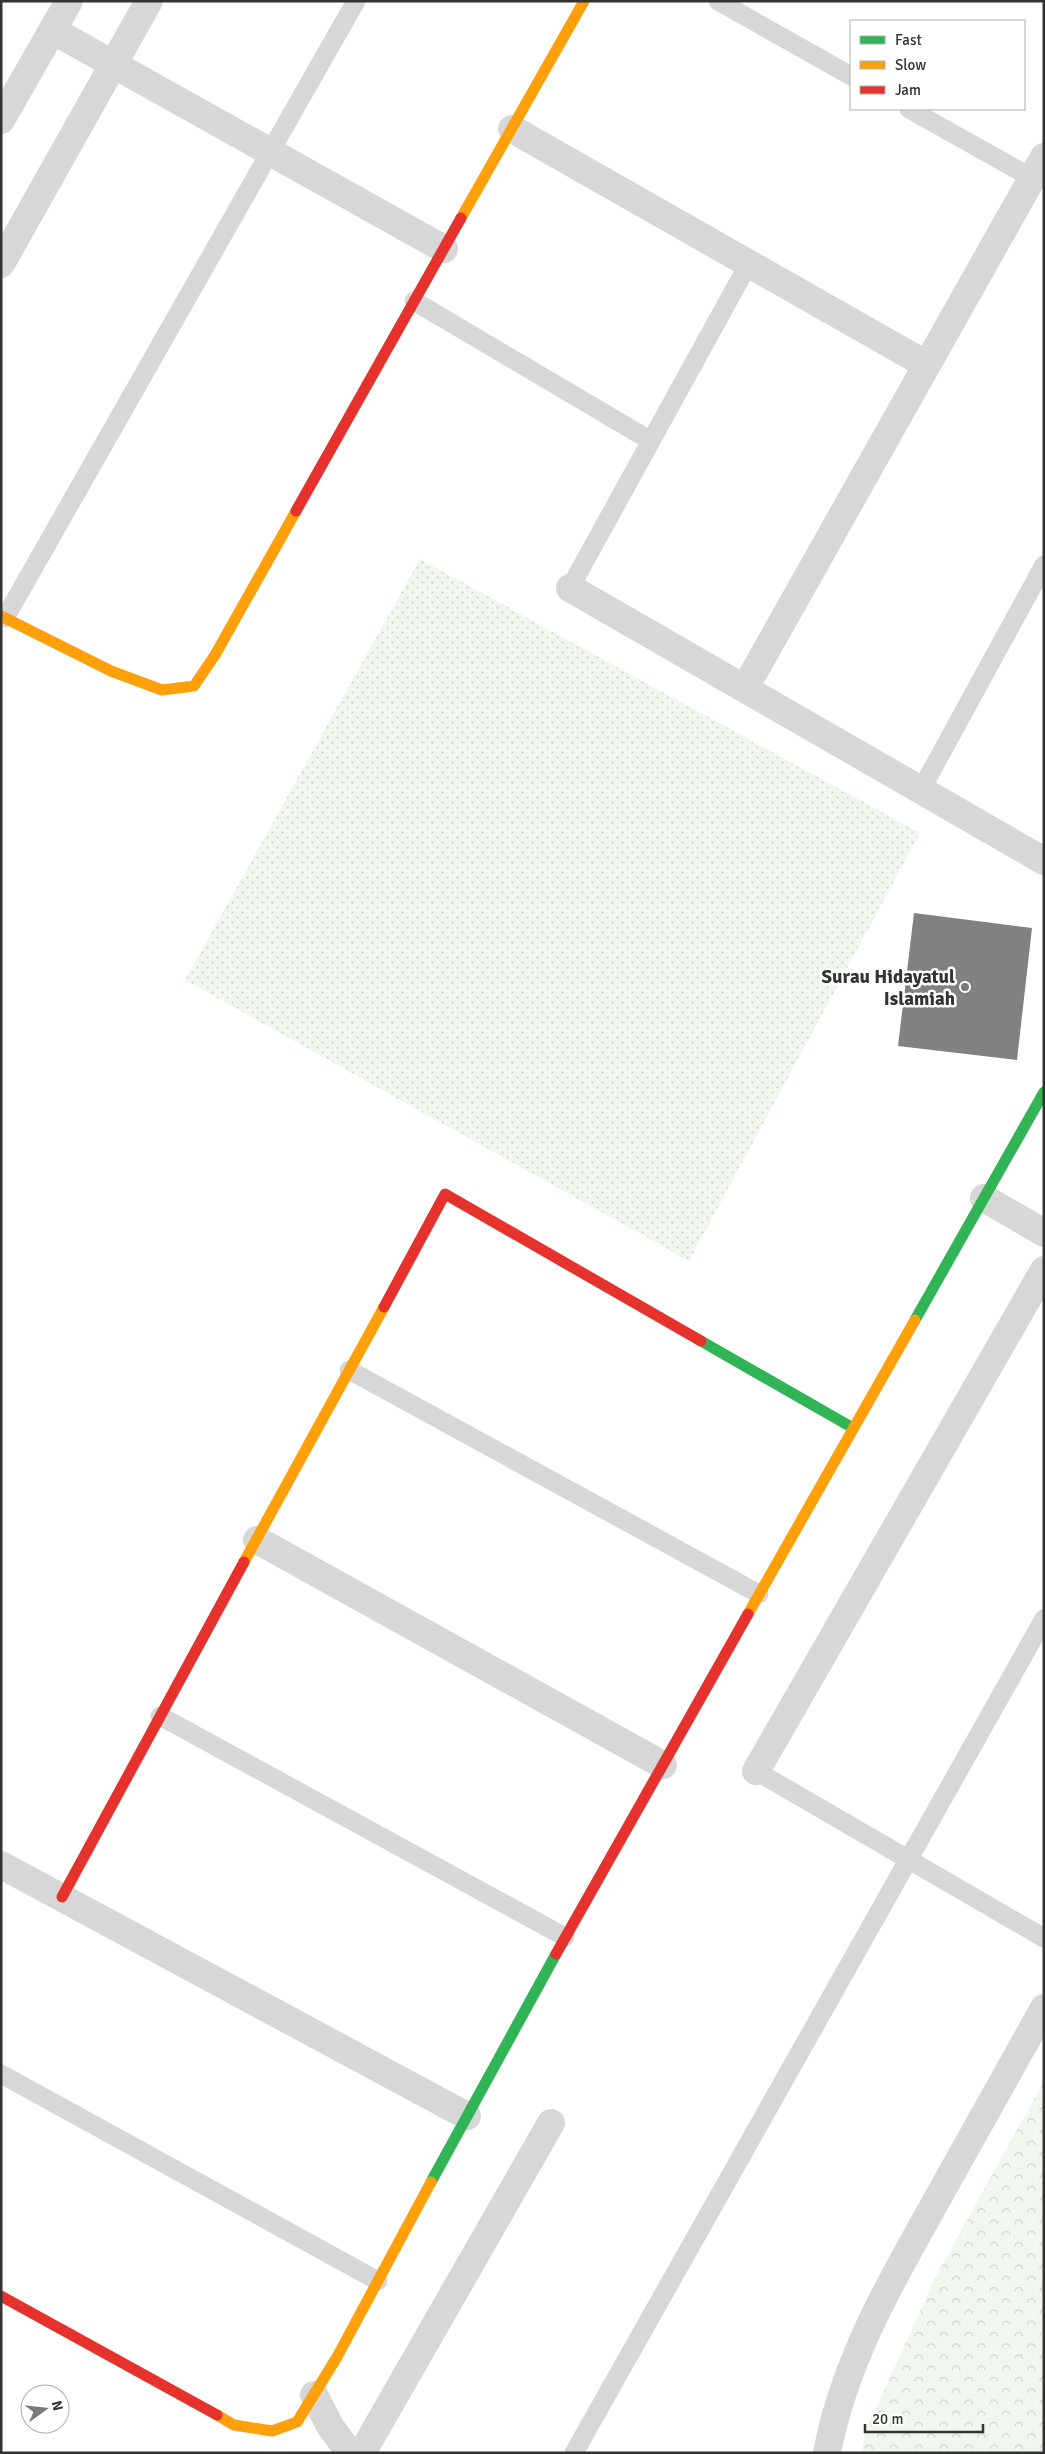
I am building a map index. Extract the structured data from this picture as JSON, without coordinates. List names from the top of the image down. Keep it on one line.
{"places":["Surau Hidayatul Islamiah"],"legend":["Fast","Slow","Jam"],"scale_bar":"20 m","north":"right"}
